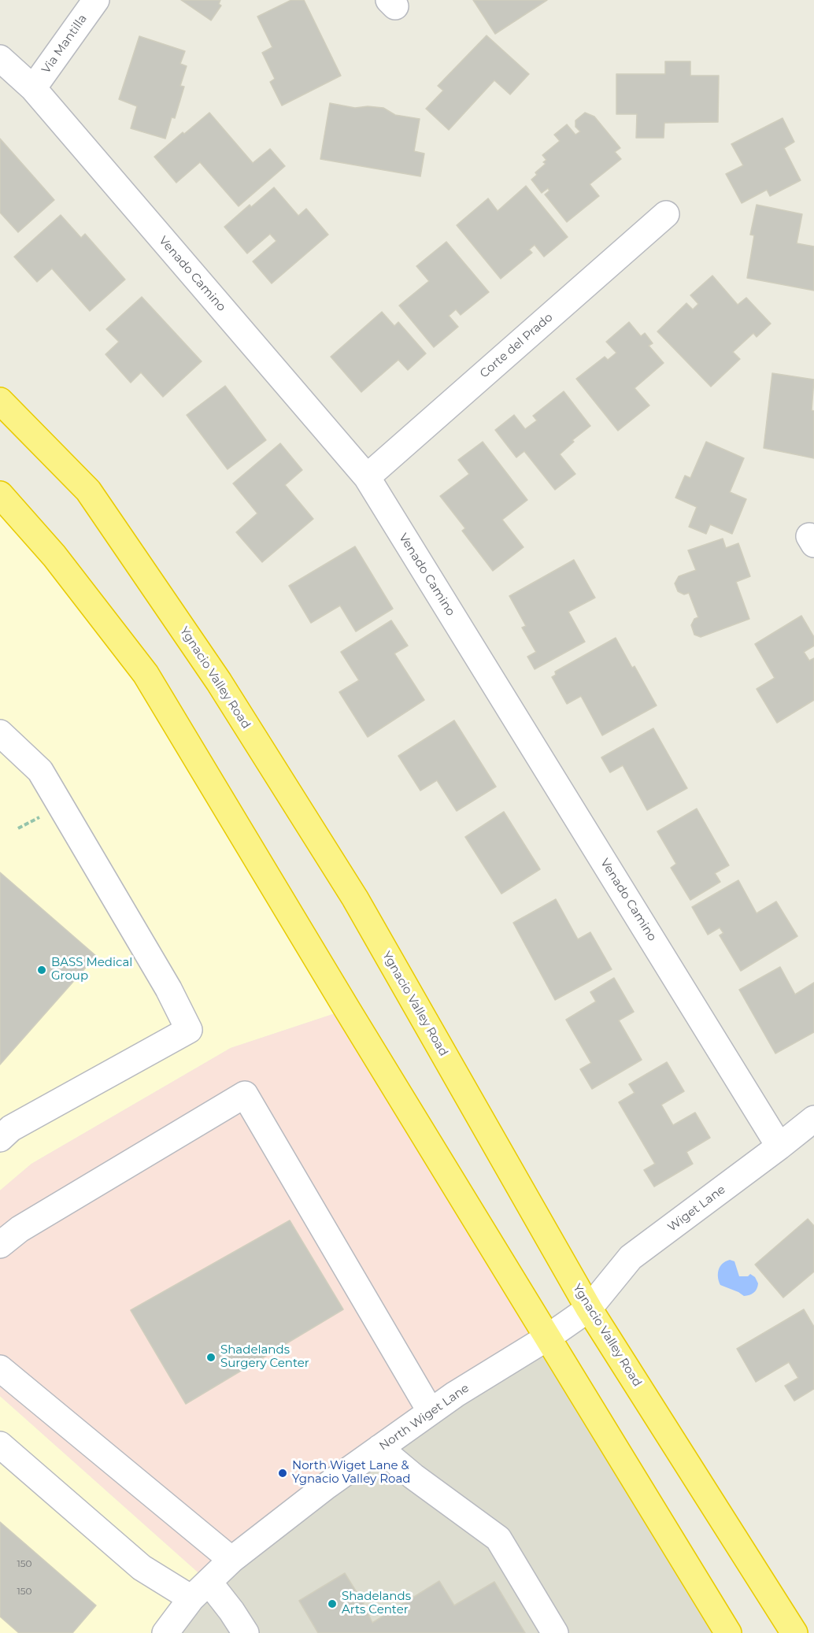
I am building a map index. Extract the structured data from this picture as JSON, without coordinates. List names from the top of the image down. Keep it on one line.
{"streets":{"highway":["Ygnacio Valley Road"],"street":["Via Mantilla","Venado Camino","Corte del Prado","Wiget Lane","North Wiget Lane"]},"crossings":[["Via Mantilla","Venado Camino"],["Venado Camino","Corte del Prado"],["Venado Camino","Wiget Lane"],["Ygnacio Valley Road","Wiget Lane"],["Ygnacio Valley Road","North Wiget Lane"],["Wiget Lane","North Wiget Lane"]],"places":["BASS Medical Group","Shadelands Surgery Center","North Wiget Lane & Ygnacio Valley Road","Shadelands Arts Center"],"house_numbers":["150","150"]}
